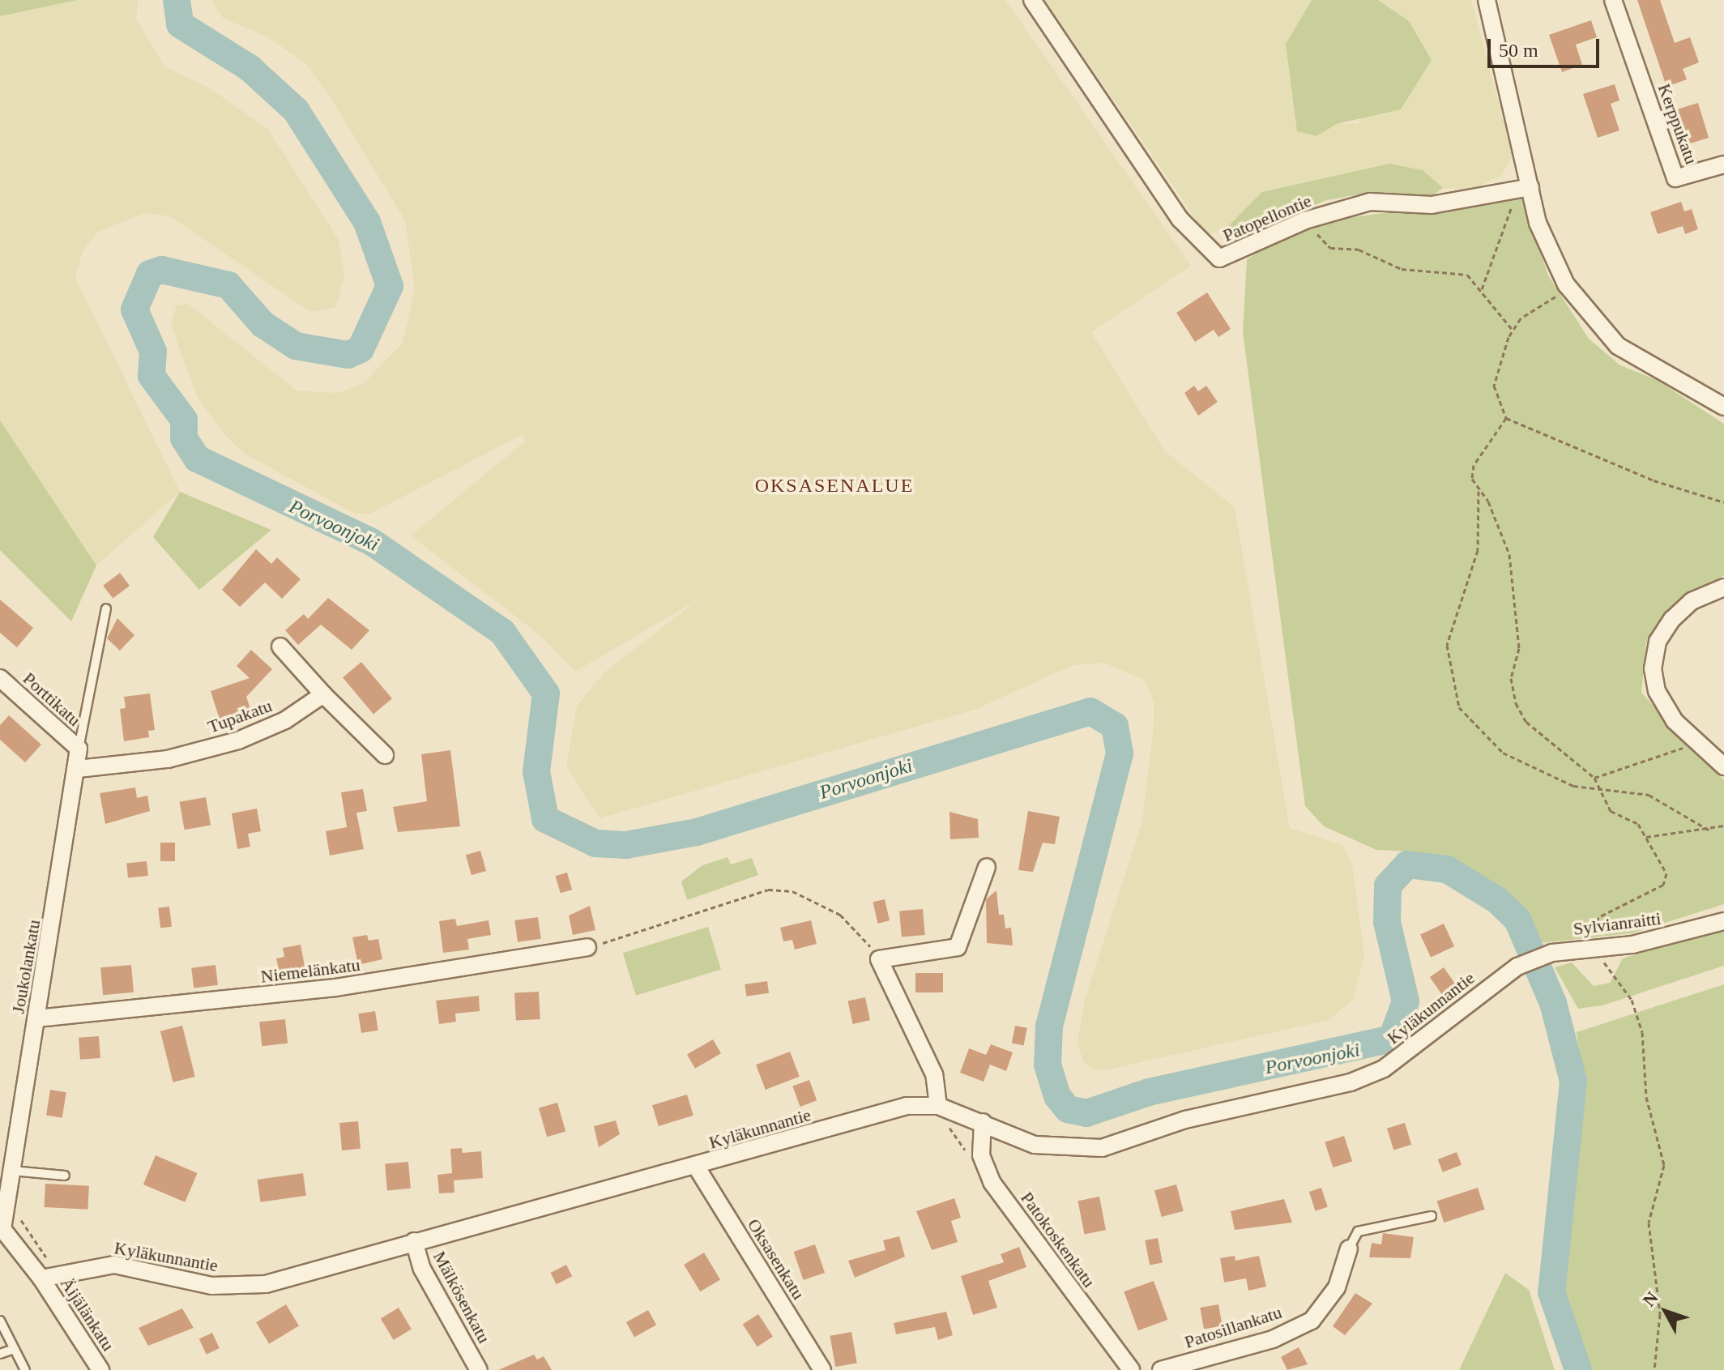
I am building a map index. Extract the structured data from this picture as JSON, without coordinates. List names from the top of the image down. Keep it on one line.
{"streets":{"street":["Kerppukatu","Patopellontie","Porttikatu","Tupakatu","Sylvianraitti","Joukolankatu","Niemelänkatu","Kyläkunnantie","Patokoskenkatu","Oksasenkatu","Mälkösenkatu","Äijälänkatu","Patosillankatu"]},"crossings":[["Porttikatu","Joukolankatu"],["Tupakatu","Joukolankatu"],["Sylvianraitti","Kyläkunnantie"],["Joukolankatu","Niemelänkatu"],["Kyläkunnantie","Patokoskenkatu"],["Kyläkunnantie","Oksasenkatu"],["Kyläkunnantie","Mälkösenkatu"],["Kyläkunnantie","Äijälänkatu"]],"districts":["OKSASENALUE"],"water":["Porvoonjoki"],"scale_bar":"50 m","north":"top left"}
